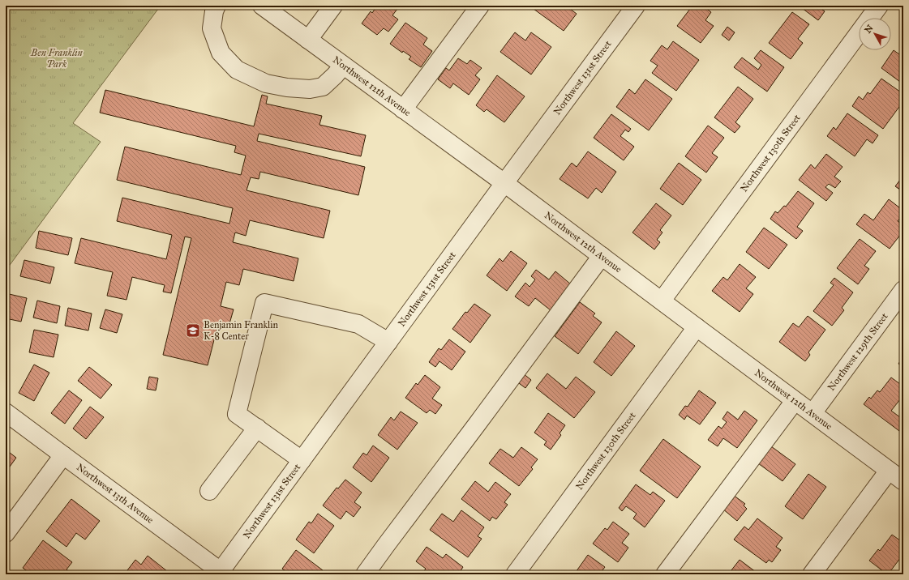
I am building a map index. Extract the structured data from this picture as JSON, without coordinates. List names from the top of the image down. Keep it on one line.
{"streets":{"street":["Northwest 131st Street","Northwest 12th Avenue","Northwest 130th Street","Northwest 129th Street","Northwest 13th Avenue"]},"crossings":[["Northwest 131st Street","Northwest 12th Avenue"],["Northwest 131st Street","Northwest 13th Avenue"],["Northwest 12th Avenue","Northwest 130th Street"],["Northwest 12th Avenue","Northwest 129th Street"]],"parks":["Ben Franklin Park"],"places":{"school or university":["Benjamin Franklin K-8 Center"]},"north":"top left"}
